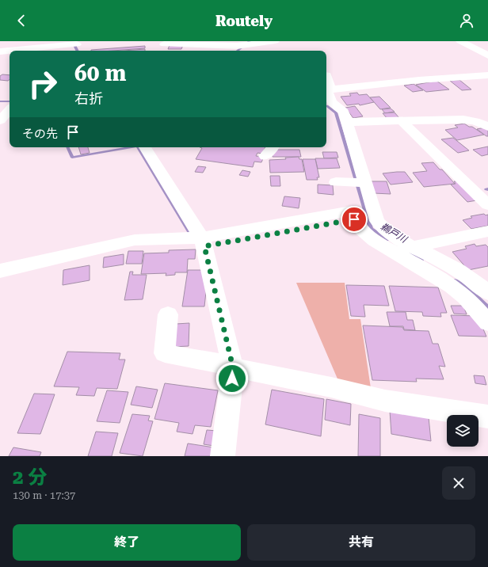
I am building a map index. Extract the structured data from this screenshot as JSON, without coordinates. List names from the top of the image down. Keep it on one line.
{"water":["鵜戸川"],"page":{"header":"Routely","turn":["60 m","右折"],"then":"その先","heading":["2 分","130 m · 17:37"],"buttons":["終了","共有"]}}
